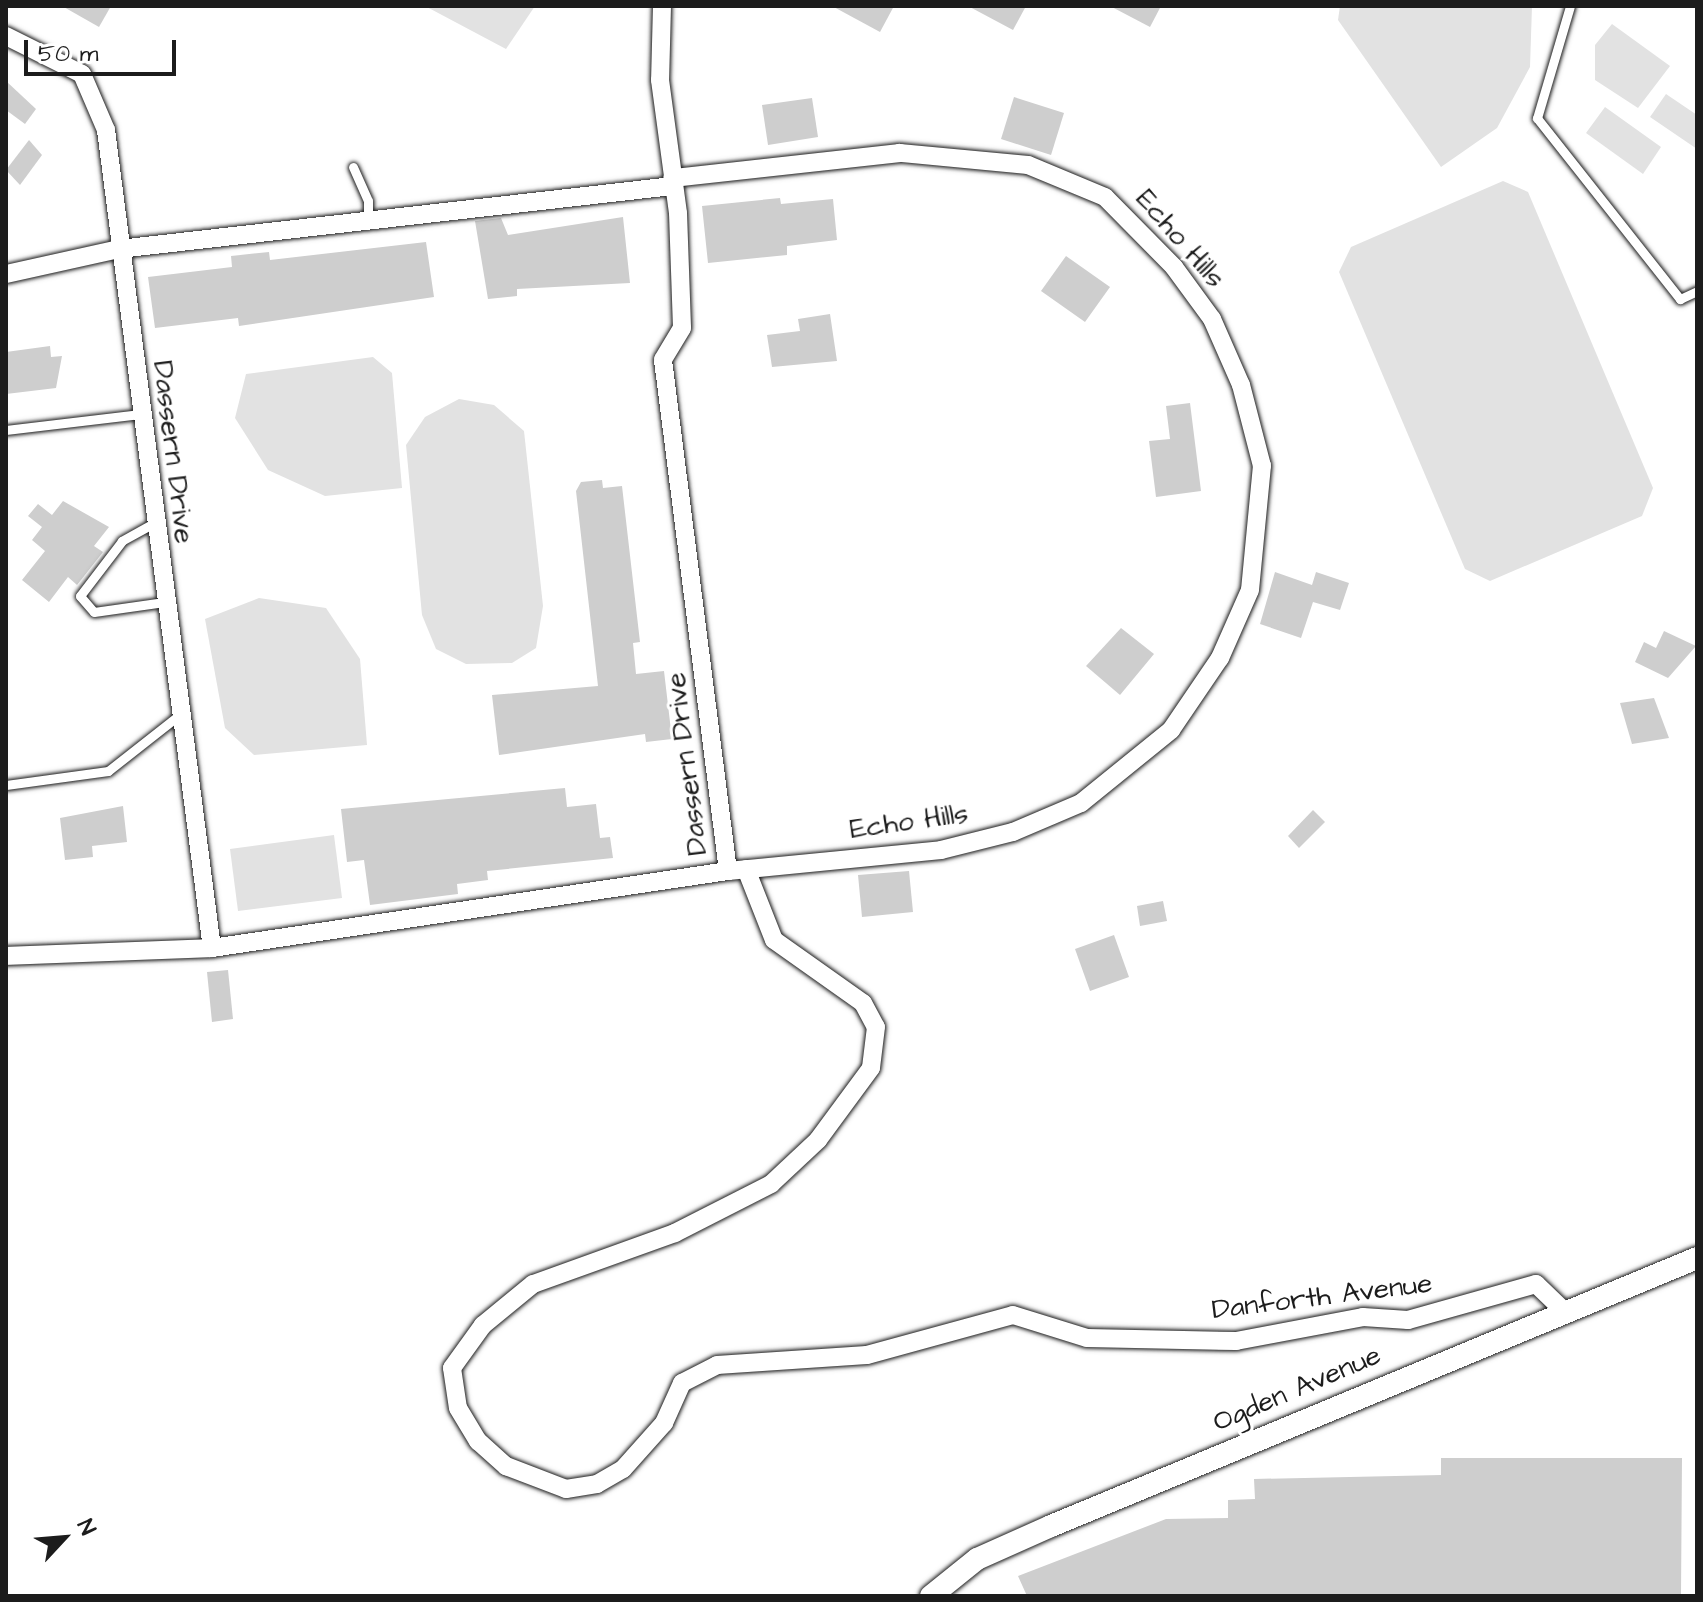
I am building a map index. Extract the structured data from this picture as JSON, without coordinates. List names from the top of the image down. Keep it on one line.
{"streets":{"street":["Echo Hills","Dassern Drive","Danforth Avenue","Ogden Avenue"]},"crossings":[["Echo Hills","Dassern Drive"],["Echo Hills","Danforth Avenue"],["Dassern Drive","Danforth Avenue"],["Danforth Avenue","Ogden Avenue"]],"scale_bar":"50 m","north":"top right"}
